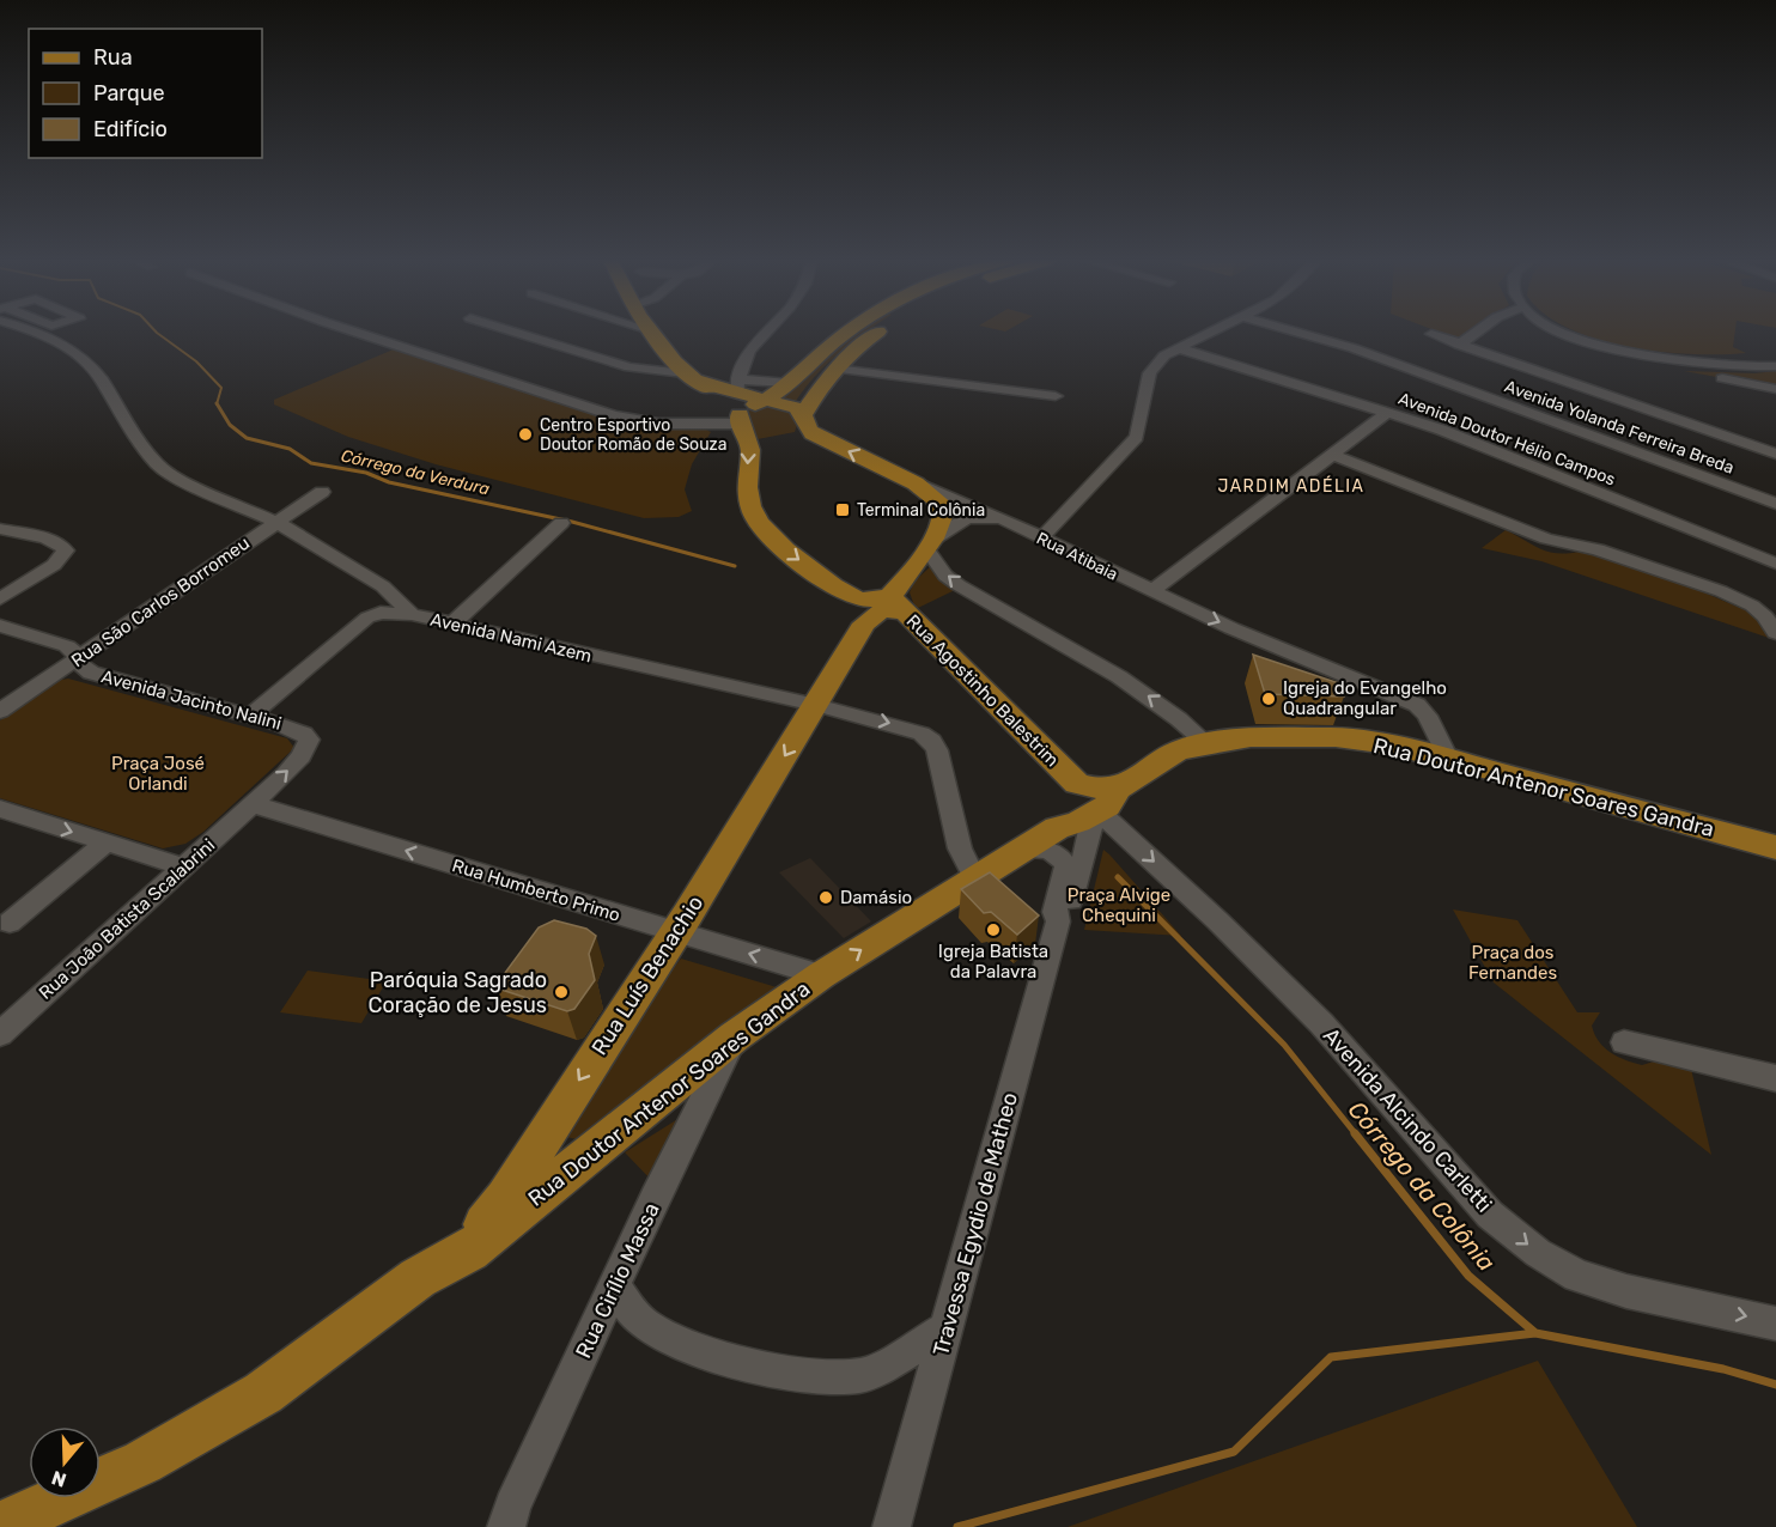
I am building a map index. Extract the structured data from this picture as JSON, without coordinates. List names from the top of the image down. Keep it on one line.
{"streets":{"main road":["Rua Atibaia","Rua Agostinho Balestrim","Rua Doutor Antenor Soares Gandra","Rua Luís Benachio"],"street":["Avenida Yolanda Ferreira Breda","Avenida Doutor Hélio Campos","Rua São Carlos Borromeu","Avenida Nami Azem","Avenida Jacinto Nalini","Rua Humberto Primo","Rua João Batista Scalabrini","Avenida Alcindo Carletti","Travessa Egydio de Matheo","Rua Cirílio Massa"]},"crossings":[["Rua Atibaia","Rua Doutor Antenor Soares Gandra"],["Rua São Carlos Borromeu","Avenida Nami Azem"],["Rua São Carlos Borromeu","Avenida Jacinto Nalini"],["Avenida Nami Azem","Rua Doutor Antenor Soares Gandra"],["Avenida Nami Azem","Rua Luís Benachio"],["Rua Agostinho Balestrim","Rua Doutor Antenor Soares Gandra"],["Rua Agostinho Balestrim","Rua Luís Benachio"],["Rua Agostinho Balestrim","Avenida Alcindo Carletti"],["Rua Agostinho Balestrim","Travessa Egydio de Matheo"],["Avenida Jacinto Nalini","Rua Humberto Primo"],["Avenida Jacinto Nalini","Rua João Batista Scalabrini"],["Rua Doutor Antenor Soares Gandra","Rua Humberto Primo"],["Rua Doutor Antenor Soares Gandra","Rua Luís Benachio"],["Rua Doutor Antenor Soares Gandra","Avenida Alcindo Carletti"],["Rua Doutor Antenor Soares Gandra","Travessa Egydio de Matheo"],["Rua Doutor Antenor Soares Gandra","Rua Cirílio Massa"],["Rua Humberto Primo","Rua João Batista Scalabrini"],["Rua Humberto Primo","Rua Luís Benachio"],["Avenida Alcindo Carletti","Travessa Egydio de Matheo"]],"one_way":["Rua Humberto Primo","Rua Luís Benachio","Avenida Alcindo Carletti"],"districts":["JARDIM ADÉLIA"],"water":["Córrego da Verdura","Córrego da Colônia"],"parks":["Praça José Orlandi","Praça Alvige Chequini","Praça dos Fernandes"],"places":{"other":["Centro Esportivo Doutor Romão de Souza","Igreja do Evangelho Quadrangular","Damásio","Igreja Batista da Palavra","Paróquia Sagrado Coração de Jesus"],"transit":["Terminal Colônia"]},"legend":["Rua","Parque","Edifício"],"north":"bottom"}
